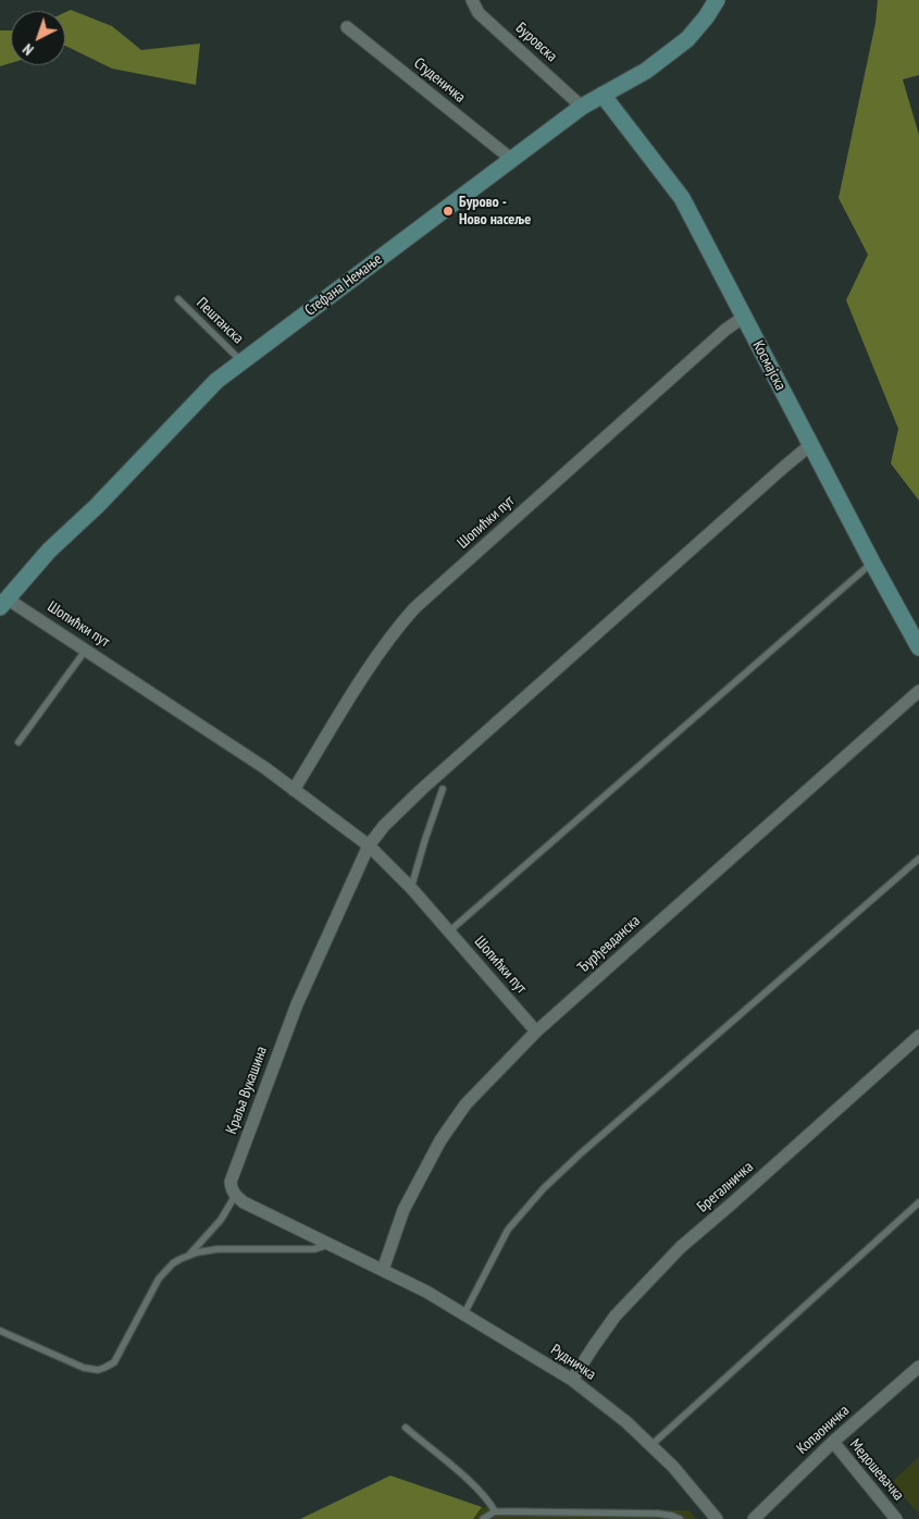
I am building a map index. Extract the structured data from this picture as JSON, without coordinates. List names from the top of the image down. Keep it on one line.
{"streets":{"street":["Буровска","Студеничка","Стефана Немање","Космајска","Шопићки пут","Ђурђевданска","Краља Вукашина","Брегалничка","Рудничка","Копаоничка","Медошевачка"],"lane":["Пештанска"]},"crossings":[["Буровска","Стефана Немање"],["Студеничка","Стефана Немање"],["Стефана Немање","Пештанска"],["Стефана Немање","Космајска"],["Стефана Немање","Шопићки пут"],["Космајска","Шопићки пут"],["Космајска","Краља Вукашина"],["Шопићки пут","Ђурђевданска"],["Шопићки пут","Краља Вукашина"],["Ђурђевданска","Рудничка"],["Брегалничка","Рудничка"],["Копаоничка","Медошевачка"]],"places":["Бурово - Ново насеље"],"north":"bottom left"}
